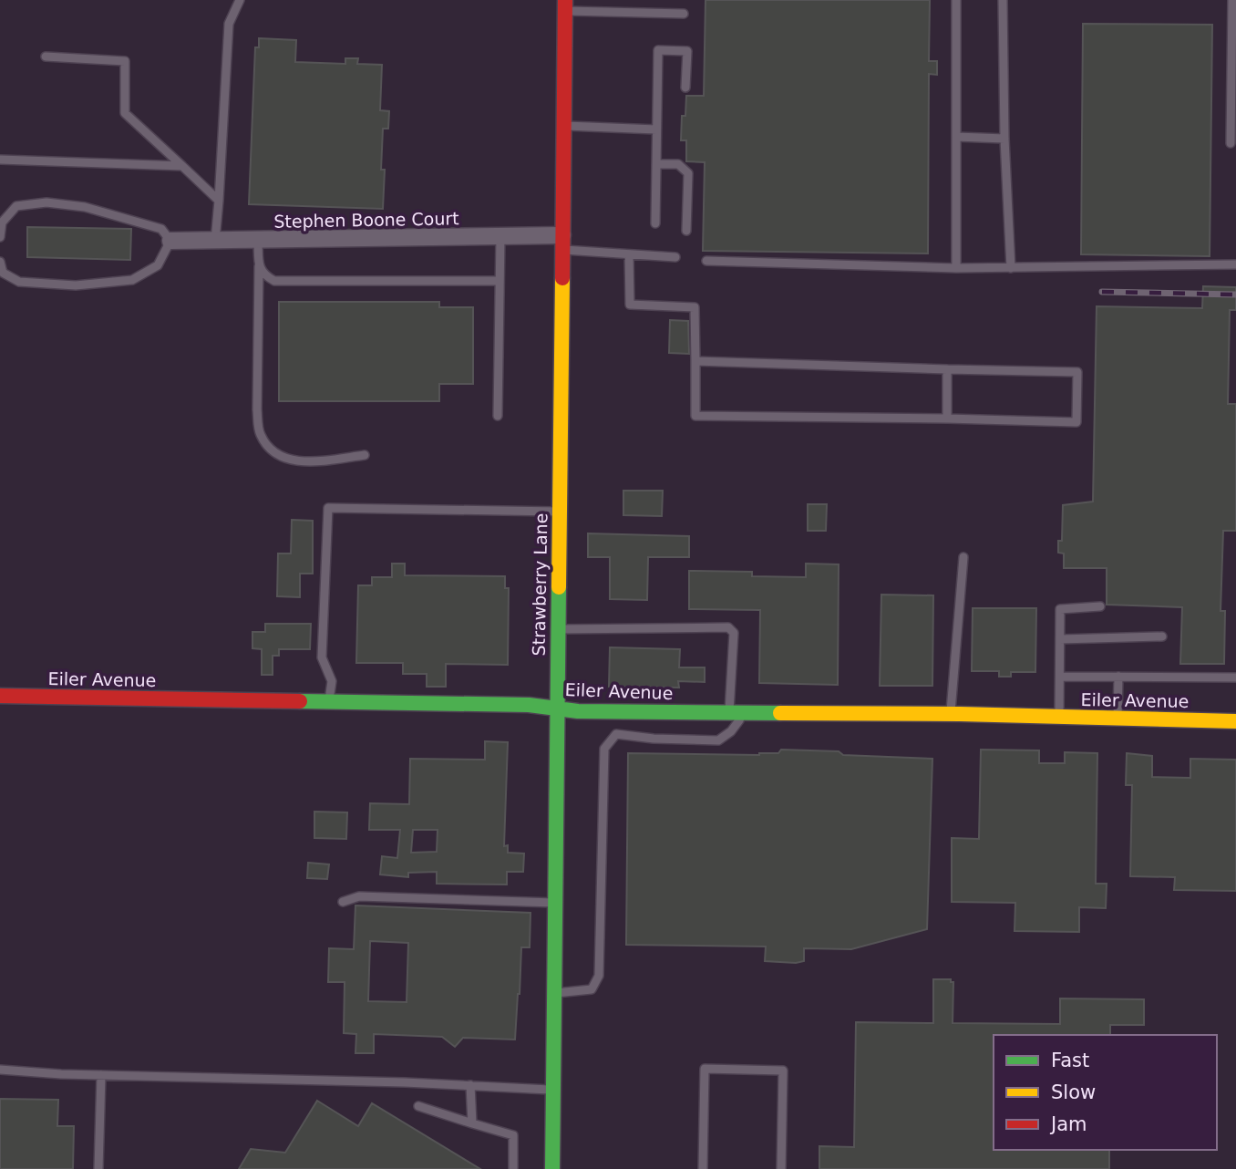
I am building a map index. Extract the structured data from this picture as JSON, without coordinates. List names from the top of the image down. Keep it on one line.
{"streets":{"street":["Stephen Boone Court","Strawberry Lane","Eiler Avenue"]},"crossings":[["Stephen Boone Court","Strawberry Lane"],["Strawberry Lane","Eiler Avenue"]],"legend":["Fast","Slow","Jam"]}
